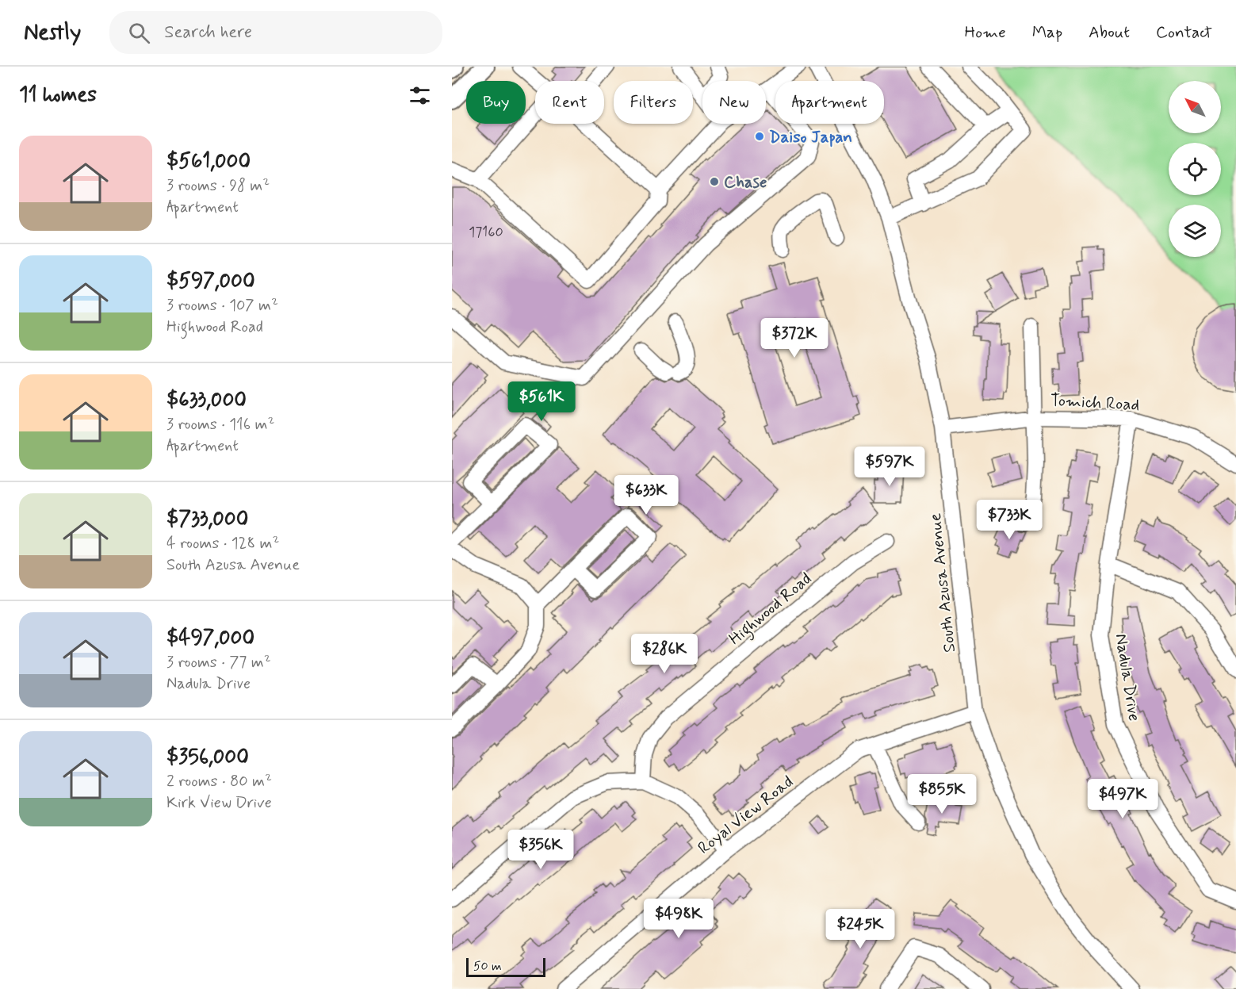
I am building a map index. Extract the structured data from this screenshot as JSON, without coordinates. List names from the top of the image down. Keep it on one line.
{"streets":{"street":["Tomich Road","South Azusa Avenue","Highwood Road","Nadula Drive","Royal View Road"]},"crossings":[["Tomich Road","South Azusa Avenue"],["Tomich Road","Nadula Drive"],["South Azusa Avenue","Royal View Road"]],"places":["Daiso Japan","Chase"],"house_numbers":["17160"],"scale_bar":"50 m","north":"top left","page":{"header":"Nestly","search":"Search here","nav":["Home","Map","About","Contact"],"heading":"11 homes","chip":["Buy","Rent","Filters","New","Apartment"],"list":[{"name":"$561,000","note":"3 rooms · 98 m² · Apartment"},{"name":"$597,000","note":"3 rooms · 107 m² · Highwood Road"},{"name":"$633,000","note":"3 rooms · 116 m² · Apartment"},{"name":"$733,000","note":"4 rooms · 128 m² · South Azusa Avenue"},{"name":"$497,000","note":"3 rooms · 77 m² · Nadula Drive"},{"name":"$356,000","note":"2 rooms · 80 m² · Kirk View Drive"}],"price":["$372K","$561K","$597K","$633K","$733K","$286K","$855K","$497K","$356K","$498K","$245K"],"scale":"50 m"}}
